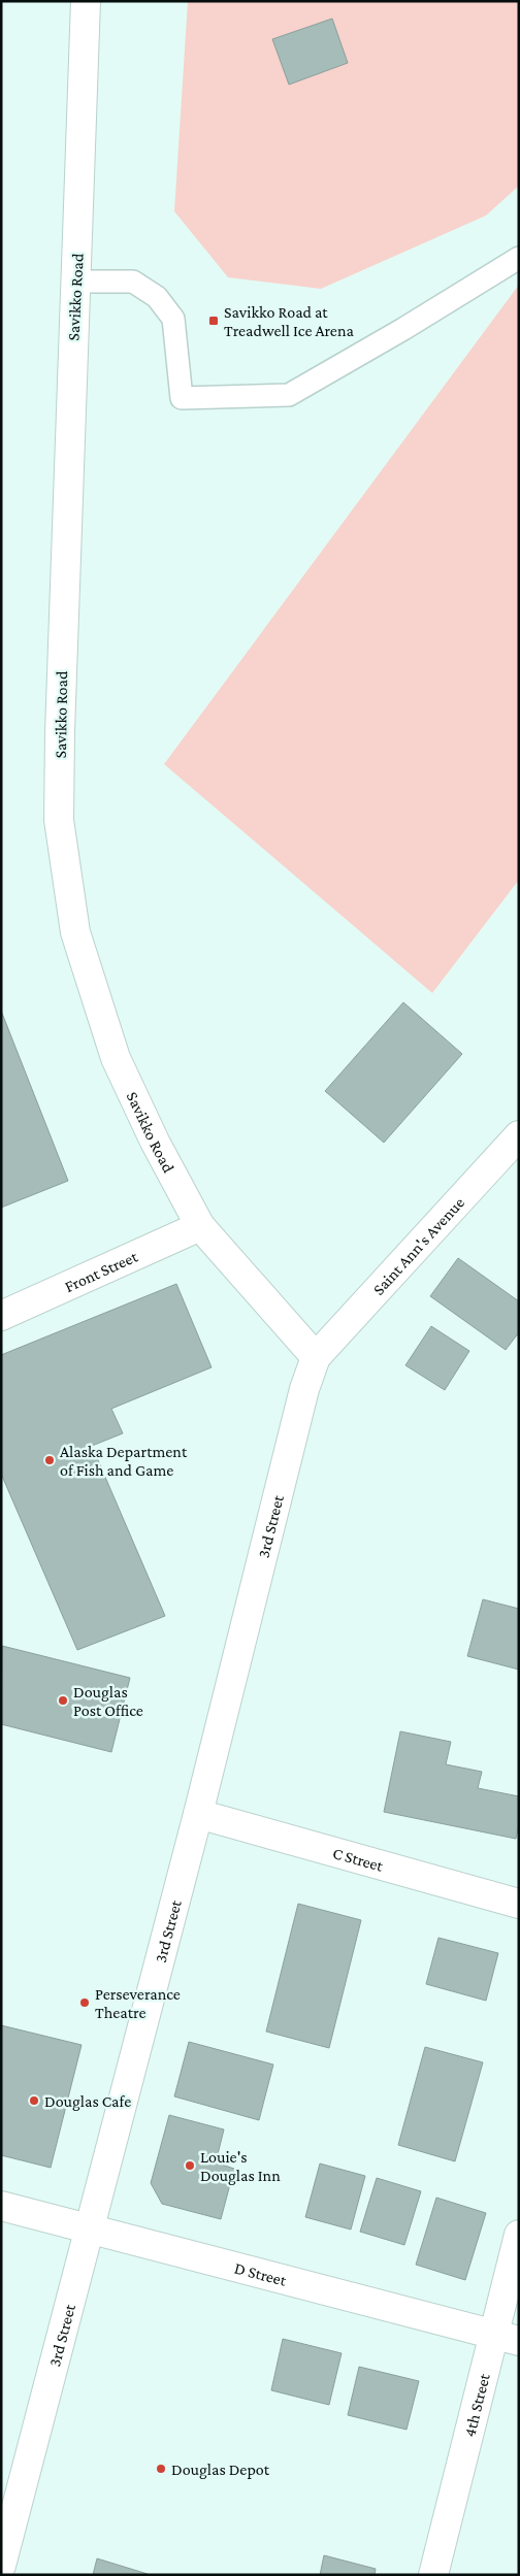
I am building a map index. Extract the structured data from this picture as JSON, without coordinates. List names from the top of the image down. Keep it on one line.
{"streets":{"street":["Savikko Road","Saint Ann's Avenue","Front Street","3rd Street","C Street","D Street","4th Street"]},"crossings":[["Savikko Road","Saint Ann's Avenue"],["Savikko Road","Front Street"],["Savikko Road","3rd Street"],["Saint Ann's Avenue","3rd Street"],["3rd Street","C Street"],["3rd Street","D Street"],["D Street","4th Street"]],"places":{"transit":["Savikko Road at Treadwell Ice Arena"],"other":["Alaska Department of Fish and Game","Douglas Post Office","Perseverance Theatre","Douglas Cafe","Louie's Douglas Inn","Douglas Depot"]}}
